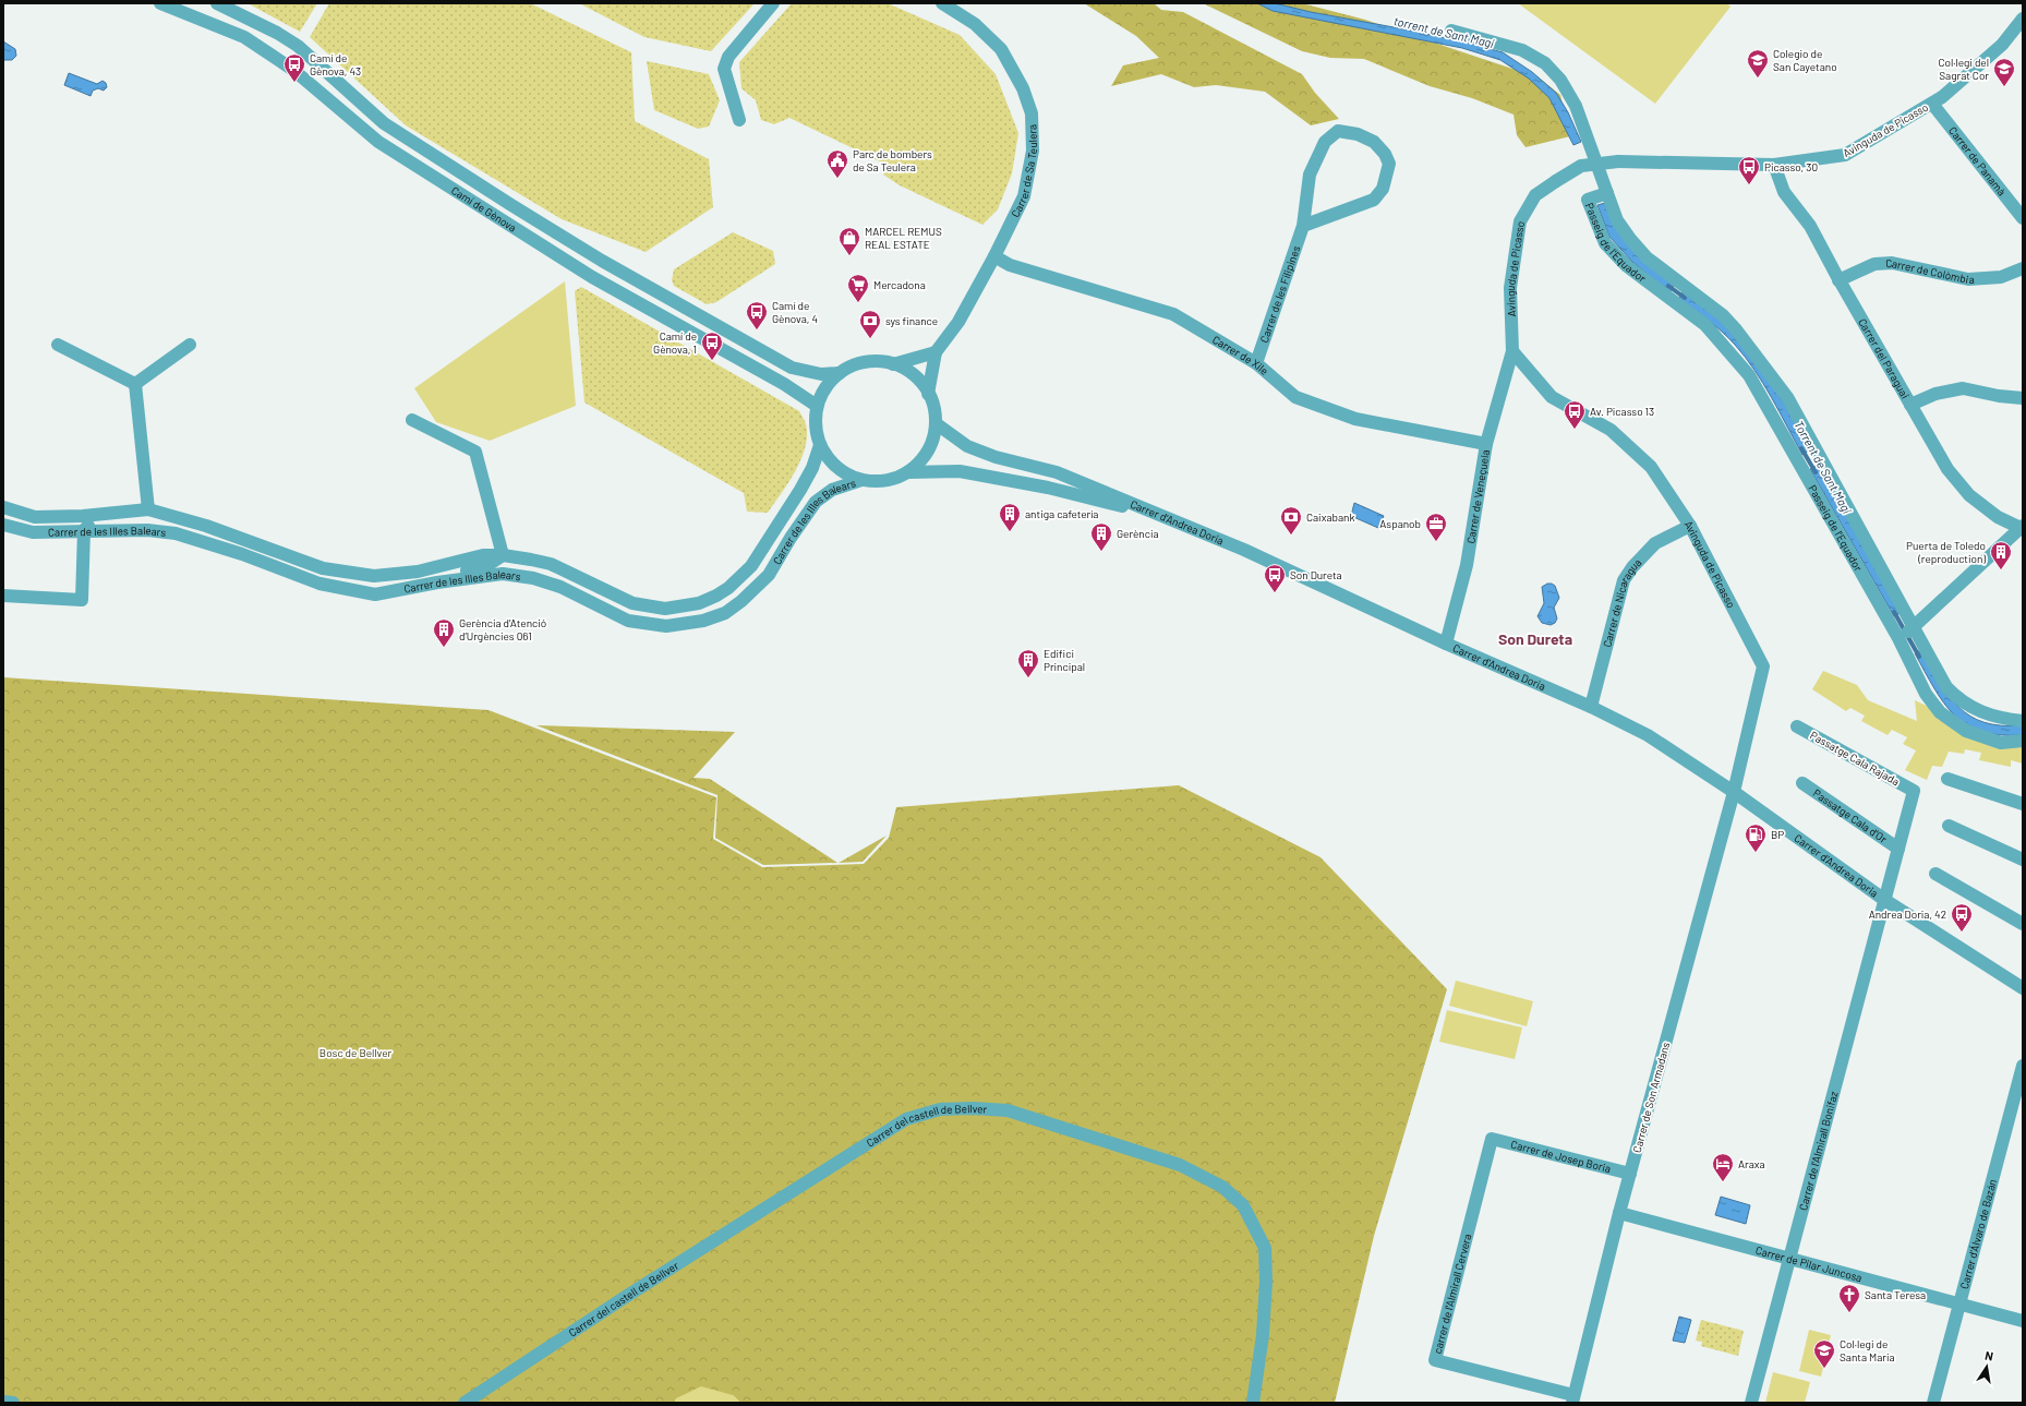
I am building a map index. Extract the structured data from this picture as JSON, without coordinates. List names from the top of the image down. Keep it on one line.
{"streets":{"street":["Avinguda de Picasso","Carrer de Panamà","Carrer de Sa Teulera","Camí de Gènova","Passeig de l'Equador","Carrer de Colòmbia","Carrer de les Filipines","Carrer de Xile","Carrer del Paraguai","Carrer de Veneçuela","Carrer d'Andrea Doria","Carrer de les Illes Balears","Carrer de Nicaragua","Passatge Cala Rajada","Passatge Cala d'Or","Carrer de Son Armadans","Carrer del castell de Bellver","Carrer de l'Almirall Bonifaz","Carrer de Josep Boria","Carrer d'Álvaro de Bazán","Carrer de Pilar Juncosa","carrer de l'Almirall Cervera"]},"crossings":[["Avinguda de Picasso","Carrer de Panamà"],["Avinguda de Picasso","Carrer del Paraguai"],["Avinguda de Picasso","Carrer de Veneçuela"],["Avinguda de Picasso","Carrer d'Andrea Doria"],["Avinguda de Picasso","Carrer de Nicaragua"],["Avinguda de Picasso","Carrer de Son Armadans"],["Carrer de Sa Teulera","Camí de Gènova"],["Carrer de Sa Teulera","Carrer de Xile"],["Carrer de Sa Teulera","Carrer d'Andrea Doria"],["Carrer de Sa Teulera","Carrer de les Illes Balears"],["Camí de Gènova","Carrer d'Andrea Doria"],["Camí de Gènova","Carrer de les Illes Balears"],["Carrer de Colòmbia","Carrer del Paraguai"],["Carrer de les Filipines","Carrer de Xile"],["Carrer de Xile","Carrer de Veneçuela"],["Carrer de Veneçuela","Carrer d'Andrea Doria"],["Carrer d'Andrea Doria","Carrer de les Illes Balears"],["Carrer d'Andrea Doria","Carrer de Nicaragua"],["Carrer d'Andrea Doria","Carrer de Son Armadans"],["Carrer d'Andrea Doria","Carrer de l'Almirall Bonifaz"],["Passatge Cala Rajada","Carrer de l'Almirall Bonifaz"],["Passatge Cala d'Or","Carrer de l'Almirall Bonifaz"],["Carrer de Son Armadans","Carrer de Josep Boria"],["Carrer de Son Armadans","Carrer de Pilar Juncosa"],["Carrer de Son Armadans","carrer de l'Almirall Cervera"],["Carrer de l'Almirall Bonifaz","Carrer de Pilar Juncosa"],["Carrer de Josep Boria","carrer de l'Almirall Cervera"],["Carrer d'Álvaro de Bazán","Carrer de Pilar Juncosa"]],"districts":["Son Dureta"],"water":["torrent de Sant Magí","Torrent de Sant Magí"],"parks":["Bosc de Bellver"],"places":{"school or university":["Colegio de San Cayetano","Col·legi del Sagrat Cor","Col·legi de Santa Maria"],"bus stop":["Camí de Gènova, 43","Picasso, 30","Camí de Gènova, 4","Camí de Gènova, 1","Av. Picasso 13","Son Dureta","Andrea Doria, 42"],"public building":["Parc de bombers de Sa Teulera"],"shop":["MARCEL REMUS REAL ESTATE"],"supermarket":["Mercadona"],"bank":["sys finance","Caixabank"],"building":["antiga cafetería","Gerència","Puerta de Toledo (reproduction)","Gerència d’Atenció d’Urgències 061","Edifici Principal"],"office":["Aspanob"],"fuel station":["BP"],"hotel":["Araxa"],"church":["Santa Teresa"]},"north":"top"}
